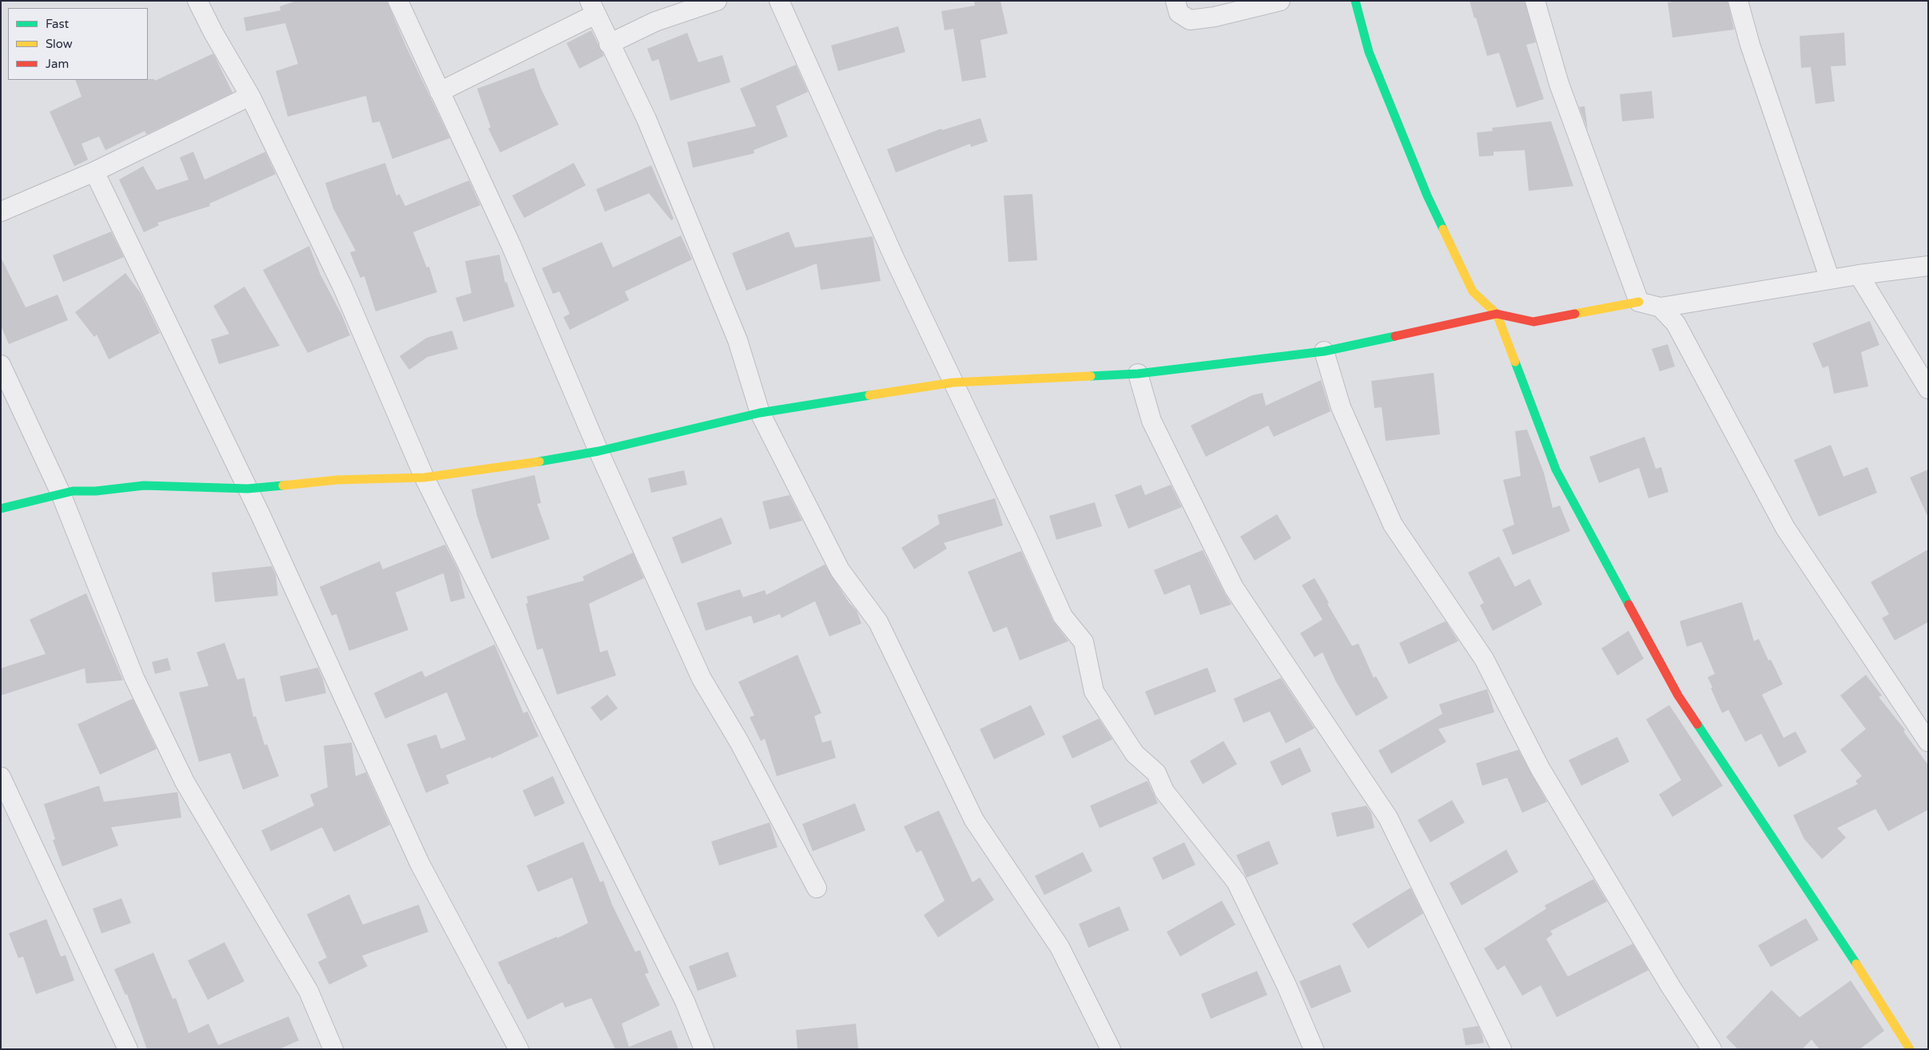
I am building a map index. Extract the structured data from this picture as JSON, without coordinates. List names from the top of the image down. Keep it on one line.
{"legend":["Fast","Slow","Jam"]}
